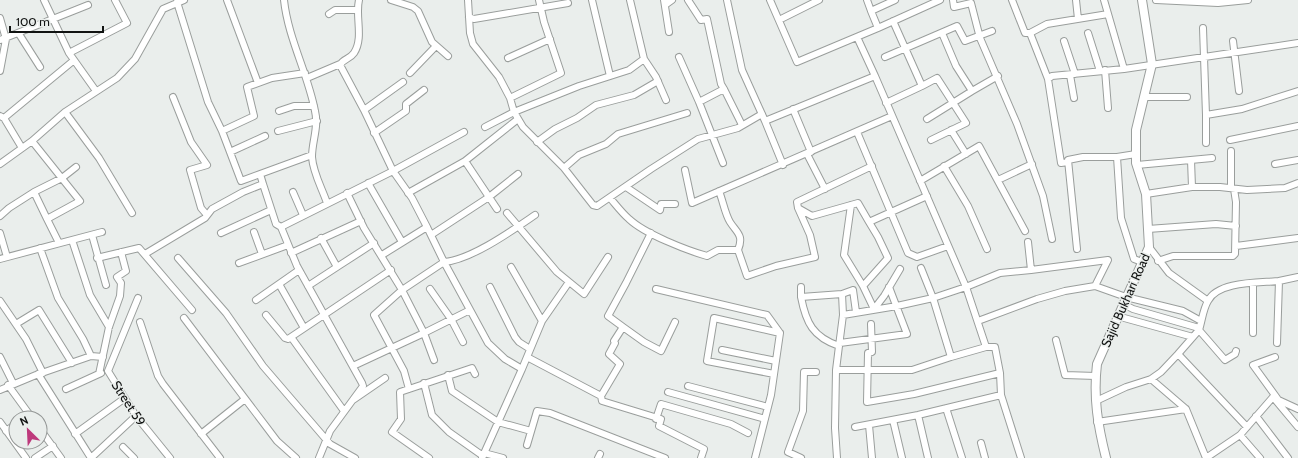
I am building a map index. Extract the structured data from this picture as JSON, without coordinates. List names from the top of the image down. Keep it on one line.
{"streets":{"street":["Sajid Bukhari Road","Street 59"]},"scale_bar":"100 m","north":"top left"}
